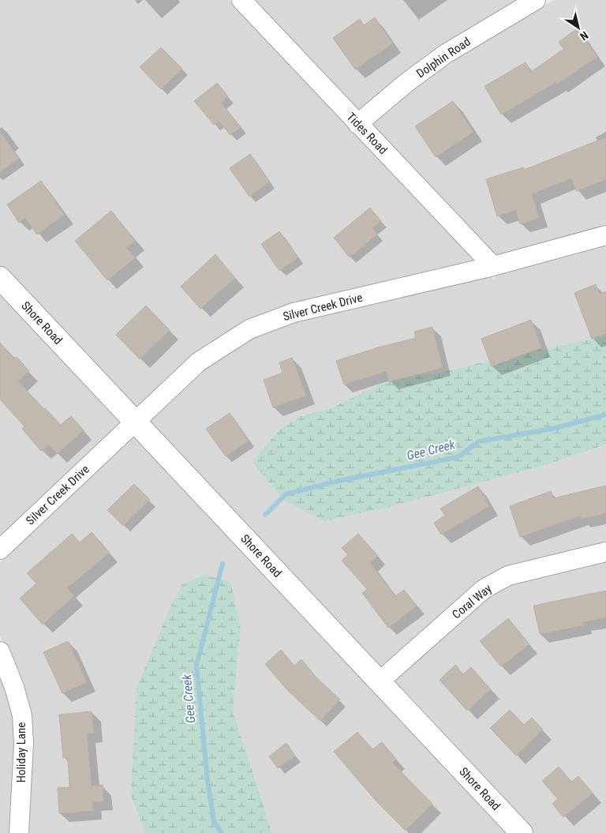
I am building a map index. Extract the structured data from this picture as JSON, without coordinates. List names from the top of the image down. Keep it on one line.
{"streets":{"street":["Dolphin Road","Tides Road","Silver Creek Drive","Shore Road","Coral Way","Holiday Lane"]},"crossings":[["Dolphin Road","Tides Road"],["Tides Road","Silver Creek Drive"],["Silver Creek Drive","Shore Road"],["Shore Road","Coral Way"]],"water":["Gee Creek"],"north":"bottom right"}
